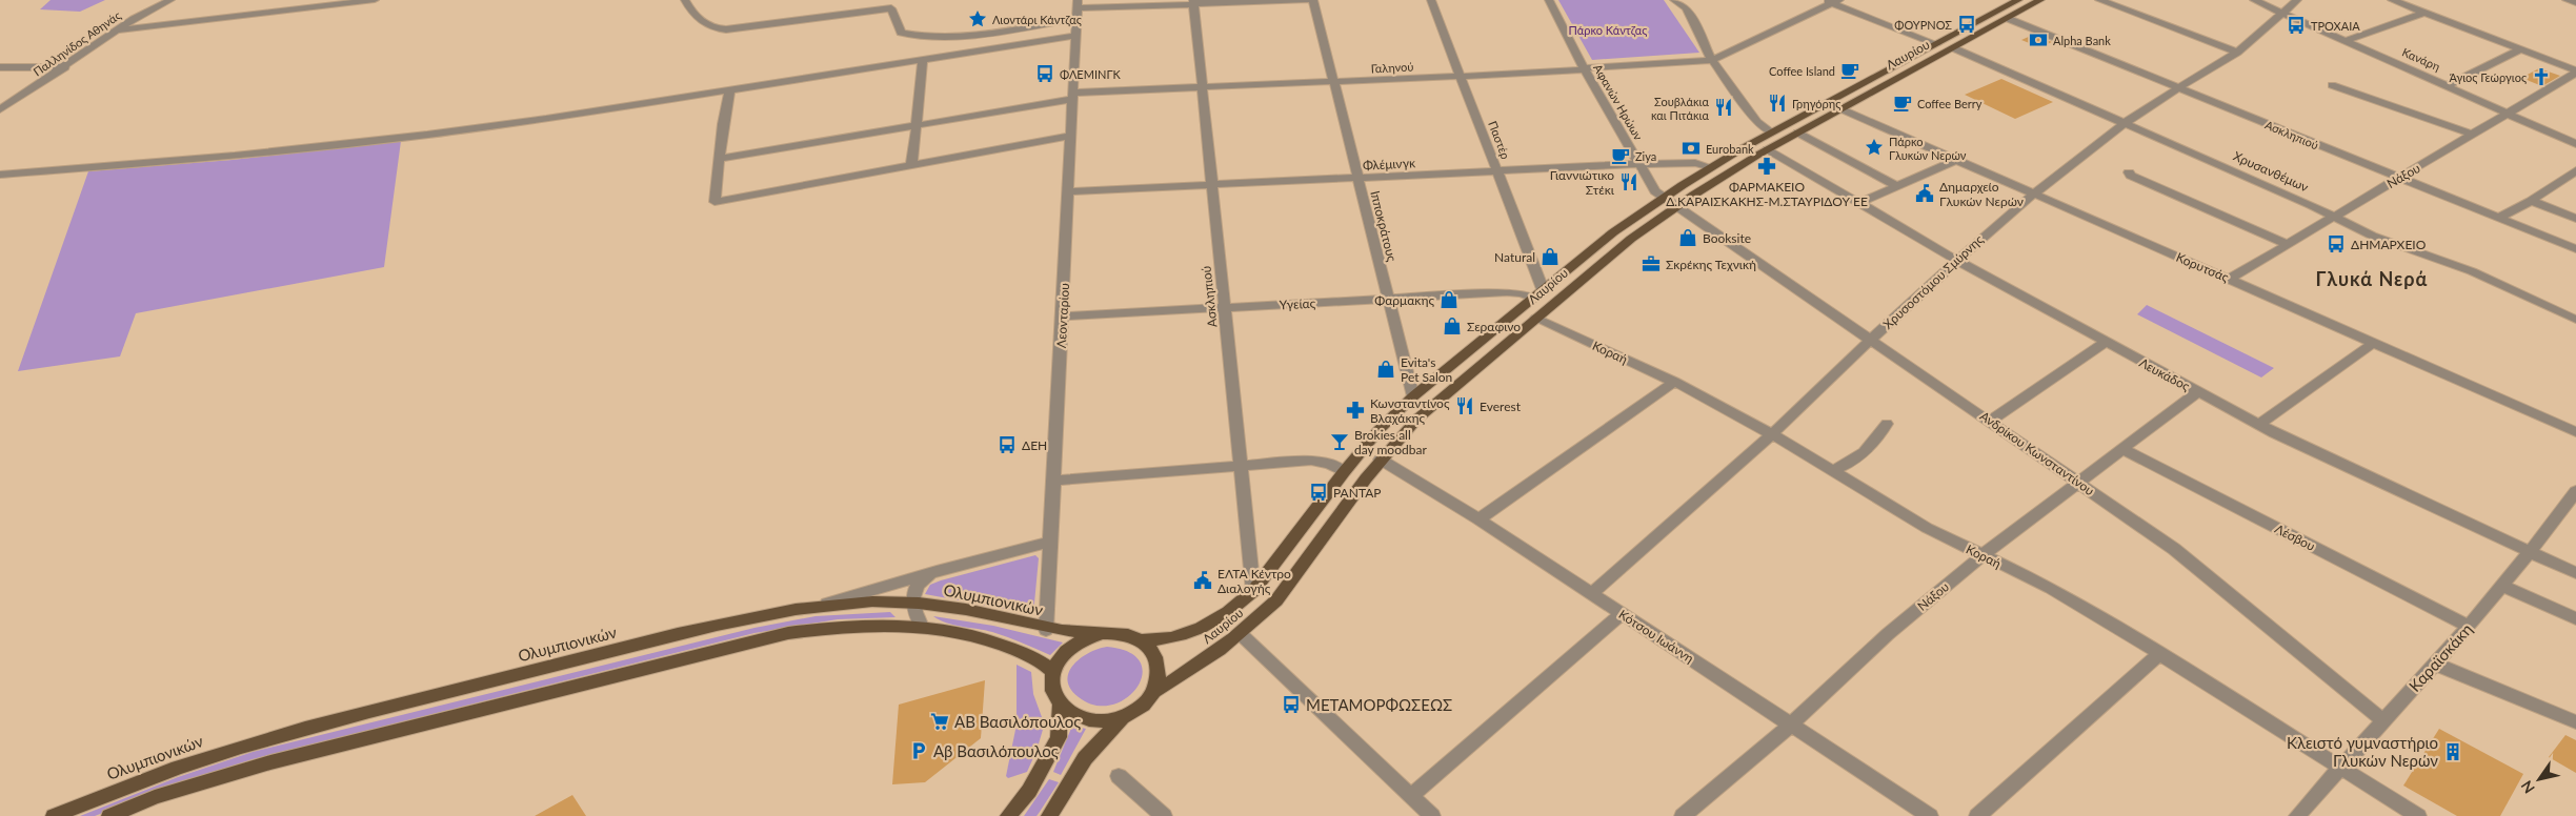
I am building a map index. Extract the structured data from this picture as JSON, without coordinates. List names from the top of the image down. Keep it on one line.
{"streets":{"main road":["Λαυρίου","Ολυμπιονικών"],"street":["Παλληνίδος Αθηνάς","Κανάρη","Γαληνού","Αφανών Ηρώων","Ασκληπιού","Παστέρ","Φλέμινγκ","Χρυσανθέμων","Νάξου","Ιπποκράτους","Κορυτσάς","Χρυσοστόμου Σμύρνης","Υγείας","Λεονταρίου","Κοραή","Λευκάδος","Ανδρίκου Κωνσταντίνου","Λέσβου","Κότσου Ιωάννη","Καραϊσκάκη"]},"crossings":[["Λαυρίου","Αφανών Ηρώων"],["Λαυρίου","Ασκληπιού"],["Λαυρίου","Παστέρ"],["Λαυρίου","Φλέμινγκ"],["Λαυρίου","Χρυσανθέμων"],["Λαυρίου","Ιπποκράτους"],["Λαυρίου","Κορυτσάς"],["Λαυρίου","Υγείας"],["Λαυρίου","Κοραή"],["Λαυρίου","Λευκάδος"],["Λαυρίου","Ανδρίκου Κωνσταντίνου"],["Λαυρίου","Ολυμπιονικών"],["Λαυρίου","Κότσου Ιωάννη"],["Κανάρη","Νάξου"],["Κανάρη","Χρυσοστόμου Σμύρνης"],["Γαληνού","Αφανών Ηρώων"],["Γαληνού","Ασκληπιού"],["Γαληνού","Παστέρ"],["Γαληνού","Ιπποκράτους"],["Γαληνού","Λεονταρίου"],["Αφανών Ηρώων","Φλέμινγκ"],["Αφανών Ηρώων","Ανδρίκου Κωνσταντίνου"],["Ασκληπιού","Φλέμινγκ"],["Ασκληπιού","Νάξου"],["Ασκληπιού","Χρυσοστόμου Σμύρνης"],["Ασκληπιού","Υγείας"],["Παστέρ","Φλέμινγκ"],["Παστέρ","Υγείας"],["Φλέμινγκ","Ιπποκράτους"],["Φλέμινγκ","Λεονταρίου"],["Χρυσανθέμων","Νάξου"],["Χρυσανθέμων","Χρυσοστόμου Σμύρνης"],["Νάξου","Κορυτσάς"],["Νάξου","Κοραή"],["Νάξου","Λευκάδος"],["Νάξου","Ανδρίκου Κωνσταντίνου"],["Νάξου","Λέσβου"],["Νάξου","Κότσου Ιωάννη"],["Ιπποκράτους","Υγείας"],["Κορυτσάς","Χρυσοστόμου Σμύρνης"],["Χρυσοστόμου Σμύρνης","Κοραή"],["Χρυσοστόμου Σμύρνης","Λευκάδος"],["Χρυσοστόμου Σμύρνης","Ανδρίκου Κωνσταντίνου"],["Χρυσοστόμου Σμύρνης","Κότσου Ιωάννη"],["Υγείας","Λεονταρίου"],["Λεονταρίου","Ολυμπιονικών"],["Κοραή","Καραϊσκάκη"],["Λευκάδος","Καραϊσκάκη"],["Ανδρίκου Κωνσταντίνου","Καραϊσκάκη"],["Λέσβου","Καραϊσκάκη"]],"districts":["Γλυκά Νερά"],"parks":["Πάρκο Κάντζας"],"places":{"place":["Λιοντάρι Κάντζας","Πάρκο Γλυκών Νερών"],"bus stop":["ΦΟΥΡΝΟΣ","ΤΡΟΧΑΙΑ","ΦΛΕΜΙΝΓΚ","ΔΗΜΑΡΧΕΙΟ","ΔΕΗ","ΡΑΝΤΑΡ","ΜΕΤΑΜΟΡΦΩΣΕΩΣ"],"bank":["Alpha Bank","Eurobank"],"cafe":["Coffee Island","Coffee Berry","Ziya"],"church":["Άγιος Γεώργιος"],"restaurant":["Γρηγόρης","Σουβλάκια και Πιτάκια","Γιαννιώτικο Στέκι","Everest"],"pharmacy":["ΦΑΡΜΑΚΕΙΟ Δ.ΚΑΡΑΙΣΚΑΚΗΣ-Μ.ΣΤΑΥΡΙΔΟΥ ΕΕ","Κωνσταντίνος Βλαχάκης"],"public building":["Δημαρχείο Γλυκών Νερών","ΕΛΤΑ Κέντρο Διαλογής"],"shop":["Booksite","Natural","Φαρμακης","Σεραφινο","Evita's Pet Salon"],"office":["Σκρέκης Τεχνική"],"bar":["Brokies all day moodbar"],"supermarket":["ΑΒ Βασιλόπουλος"],"parking":["Αβ Βασιλόπουλος"],"building":["Κλειστό γυμναστήριο Γλυκών Νερών"]},"north":"bottom left"}
